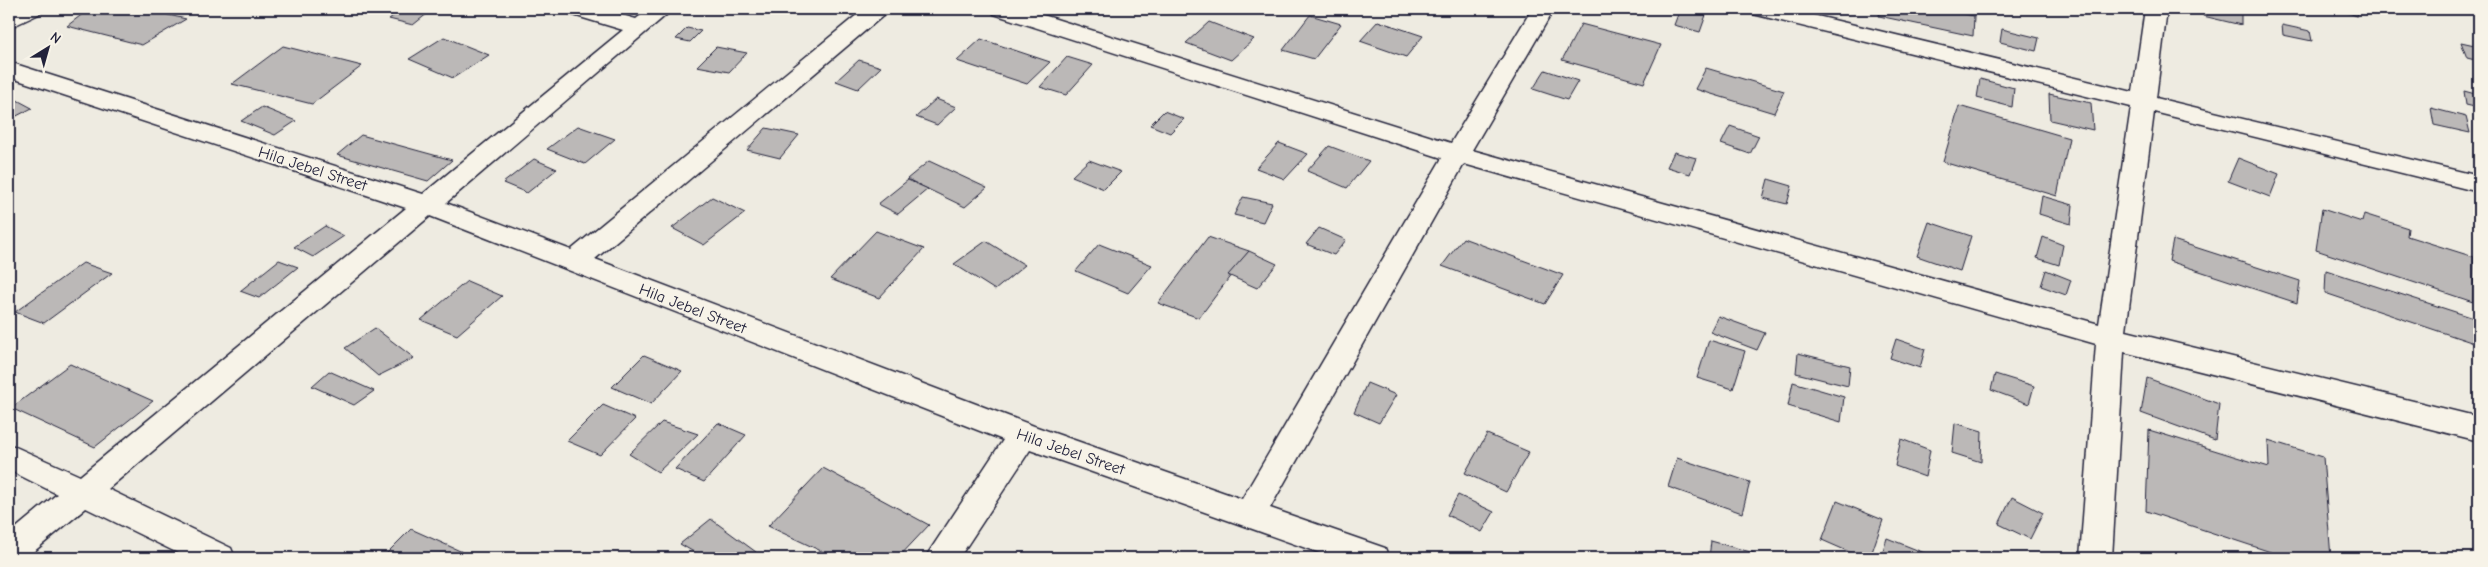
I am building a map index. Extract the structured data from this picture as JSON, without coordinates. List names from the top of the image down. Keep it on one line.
{"streets":{"street":["Hila Jebel Street"]},"north":"top right"}
